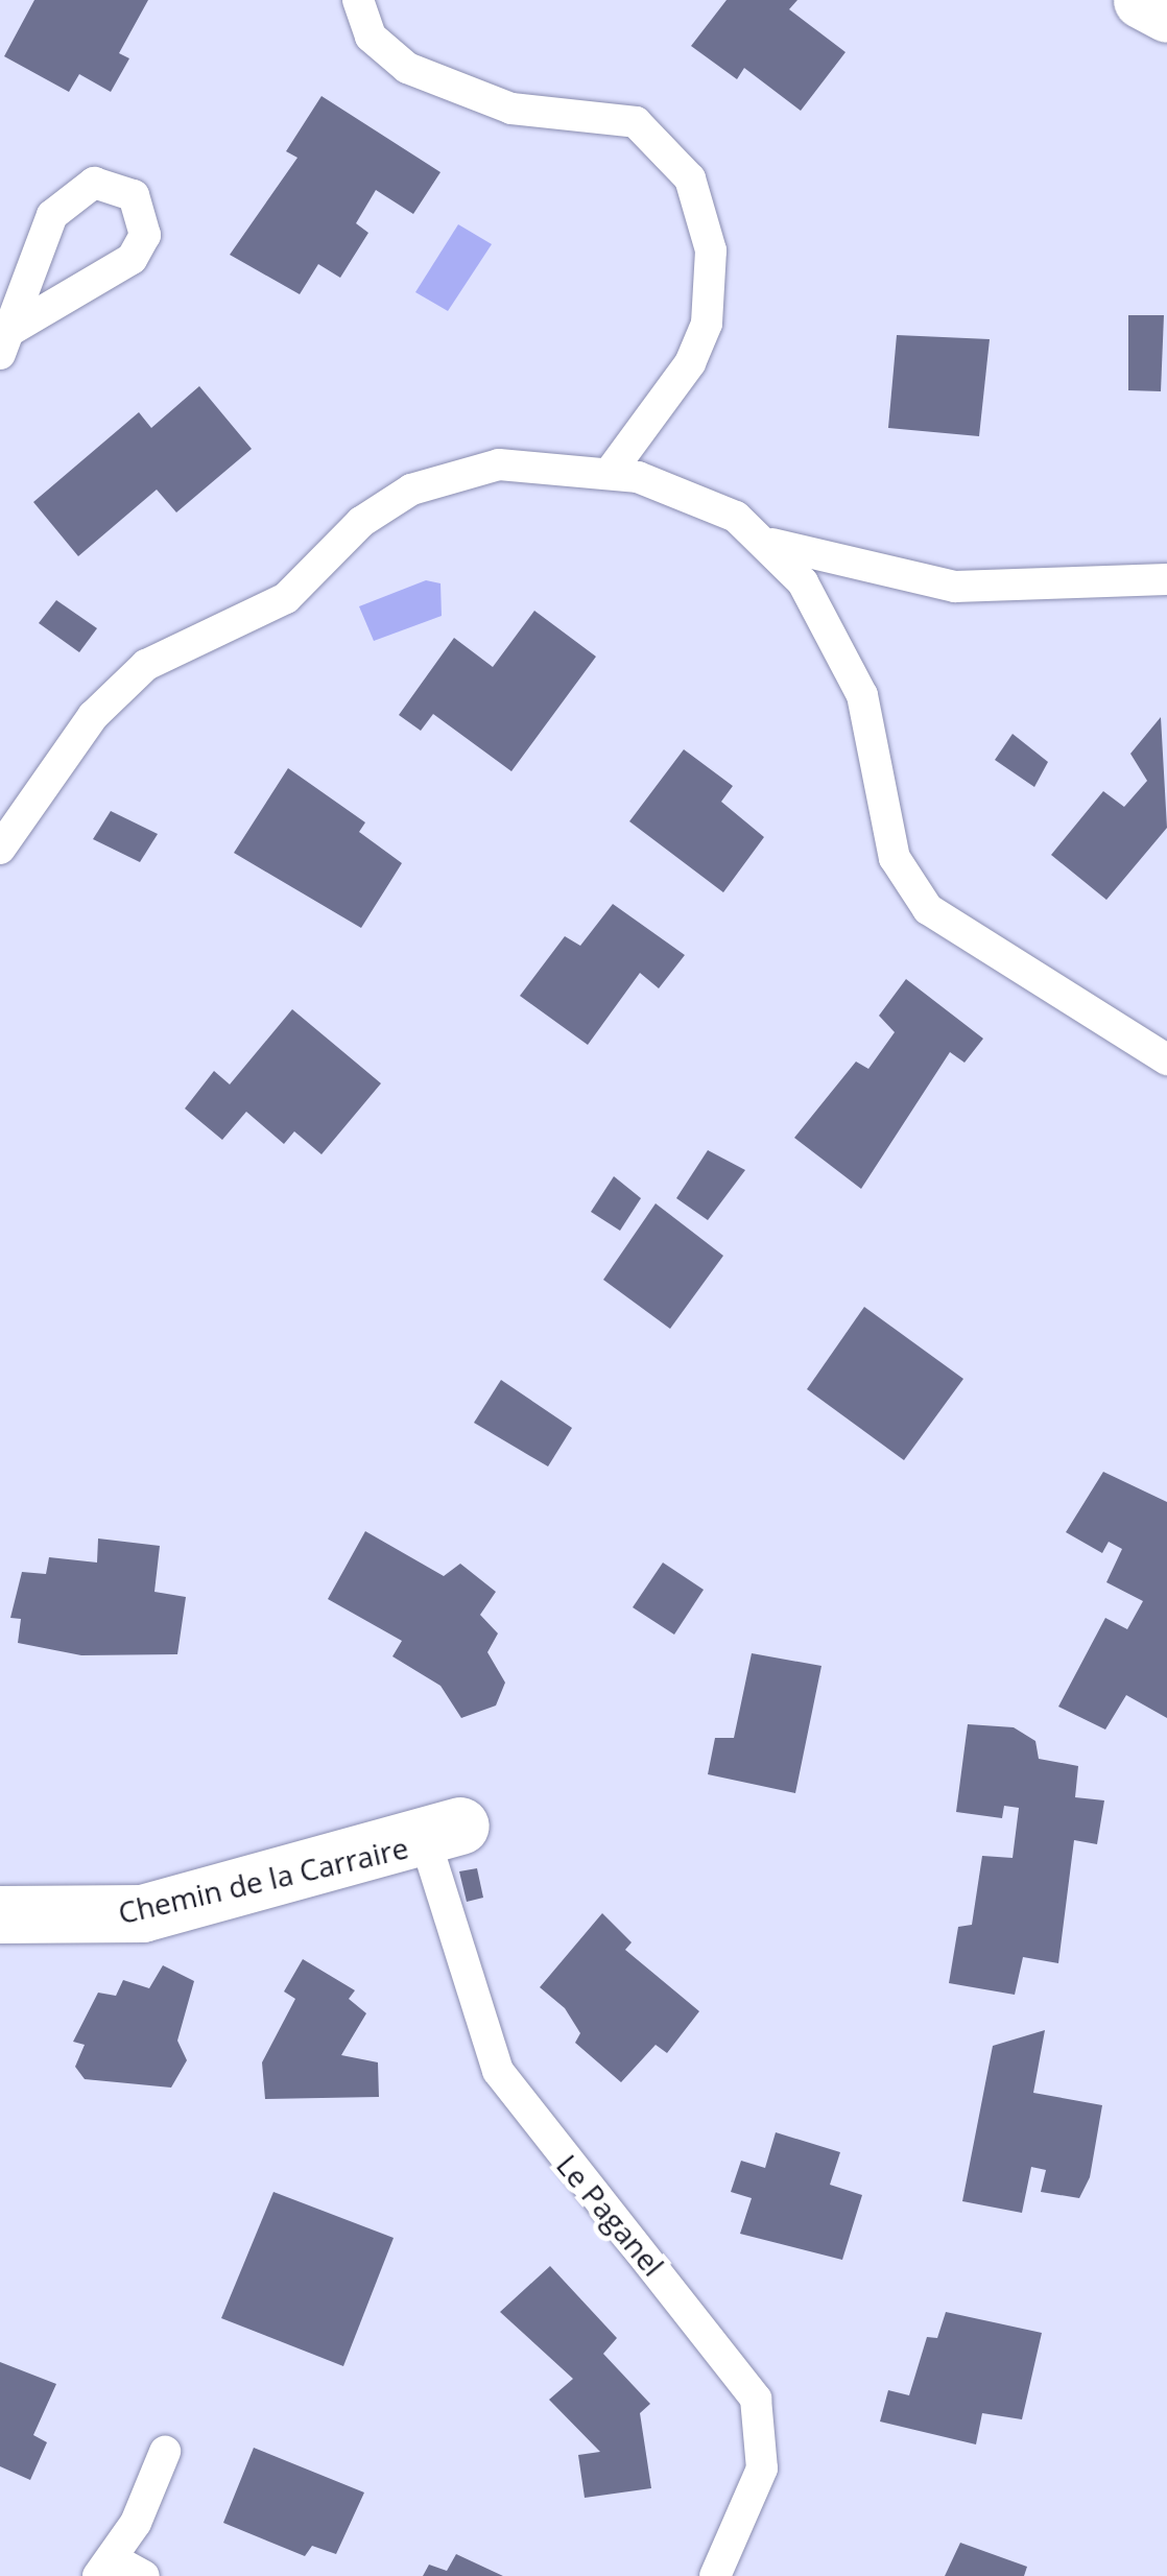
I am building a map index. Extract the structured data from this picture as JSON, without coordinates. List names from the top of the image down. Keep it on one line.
{"streets":{"street":["Chemin de la Carraire"],"lane":["Le Paganel"]},"crossings":[["Chemin de la Carraire","Le Paganel"]]}
